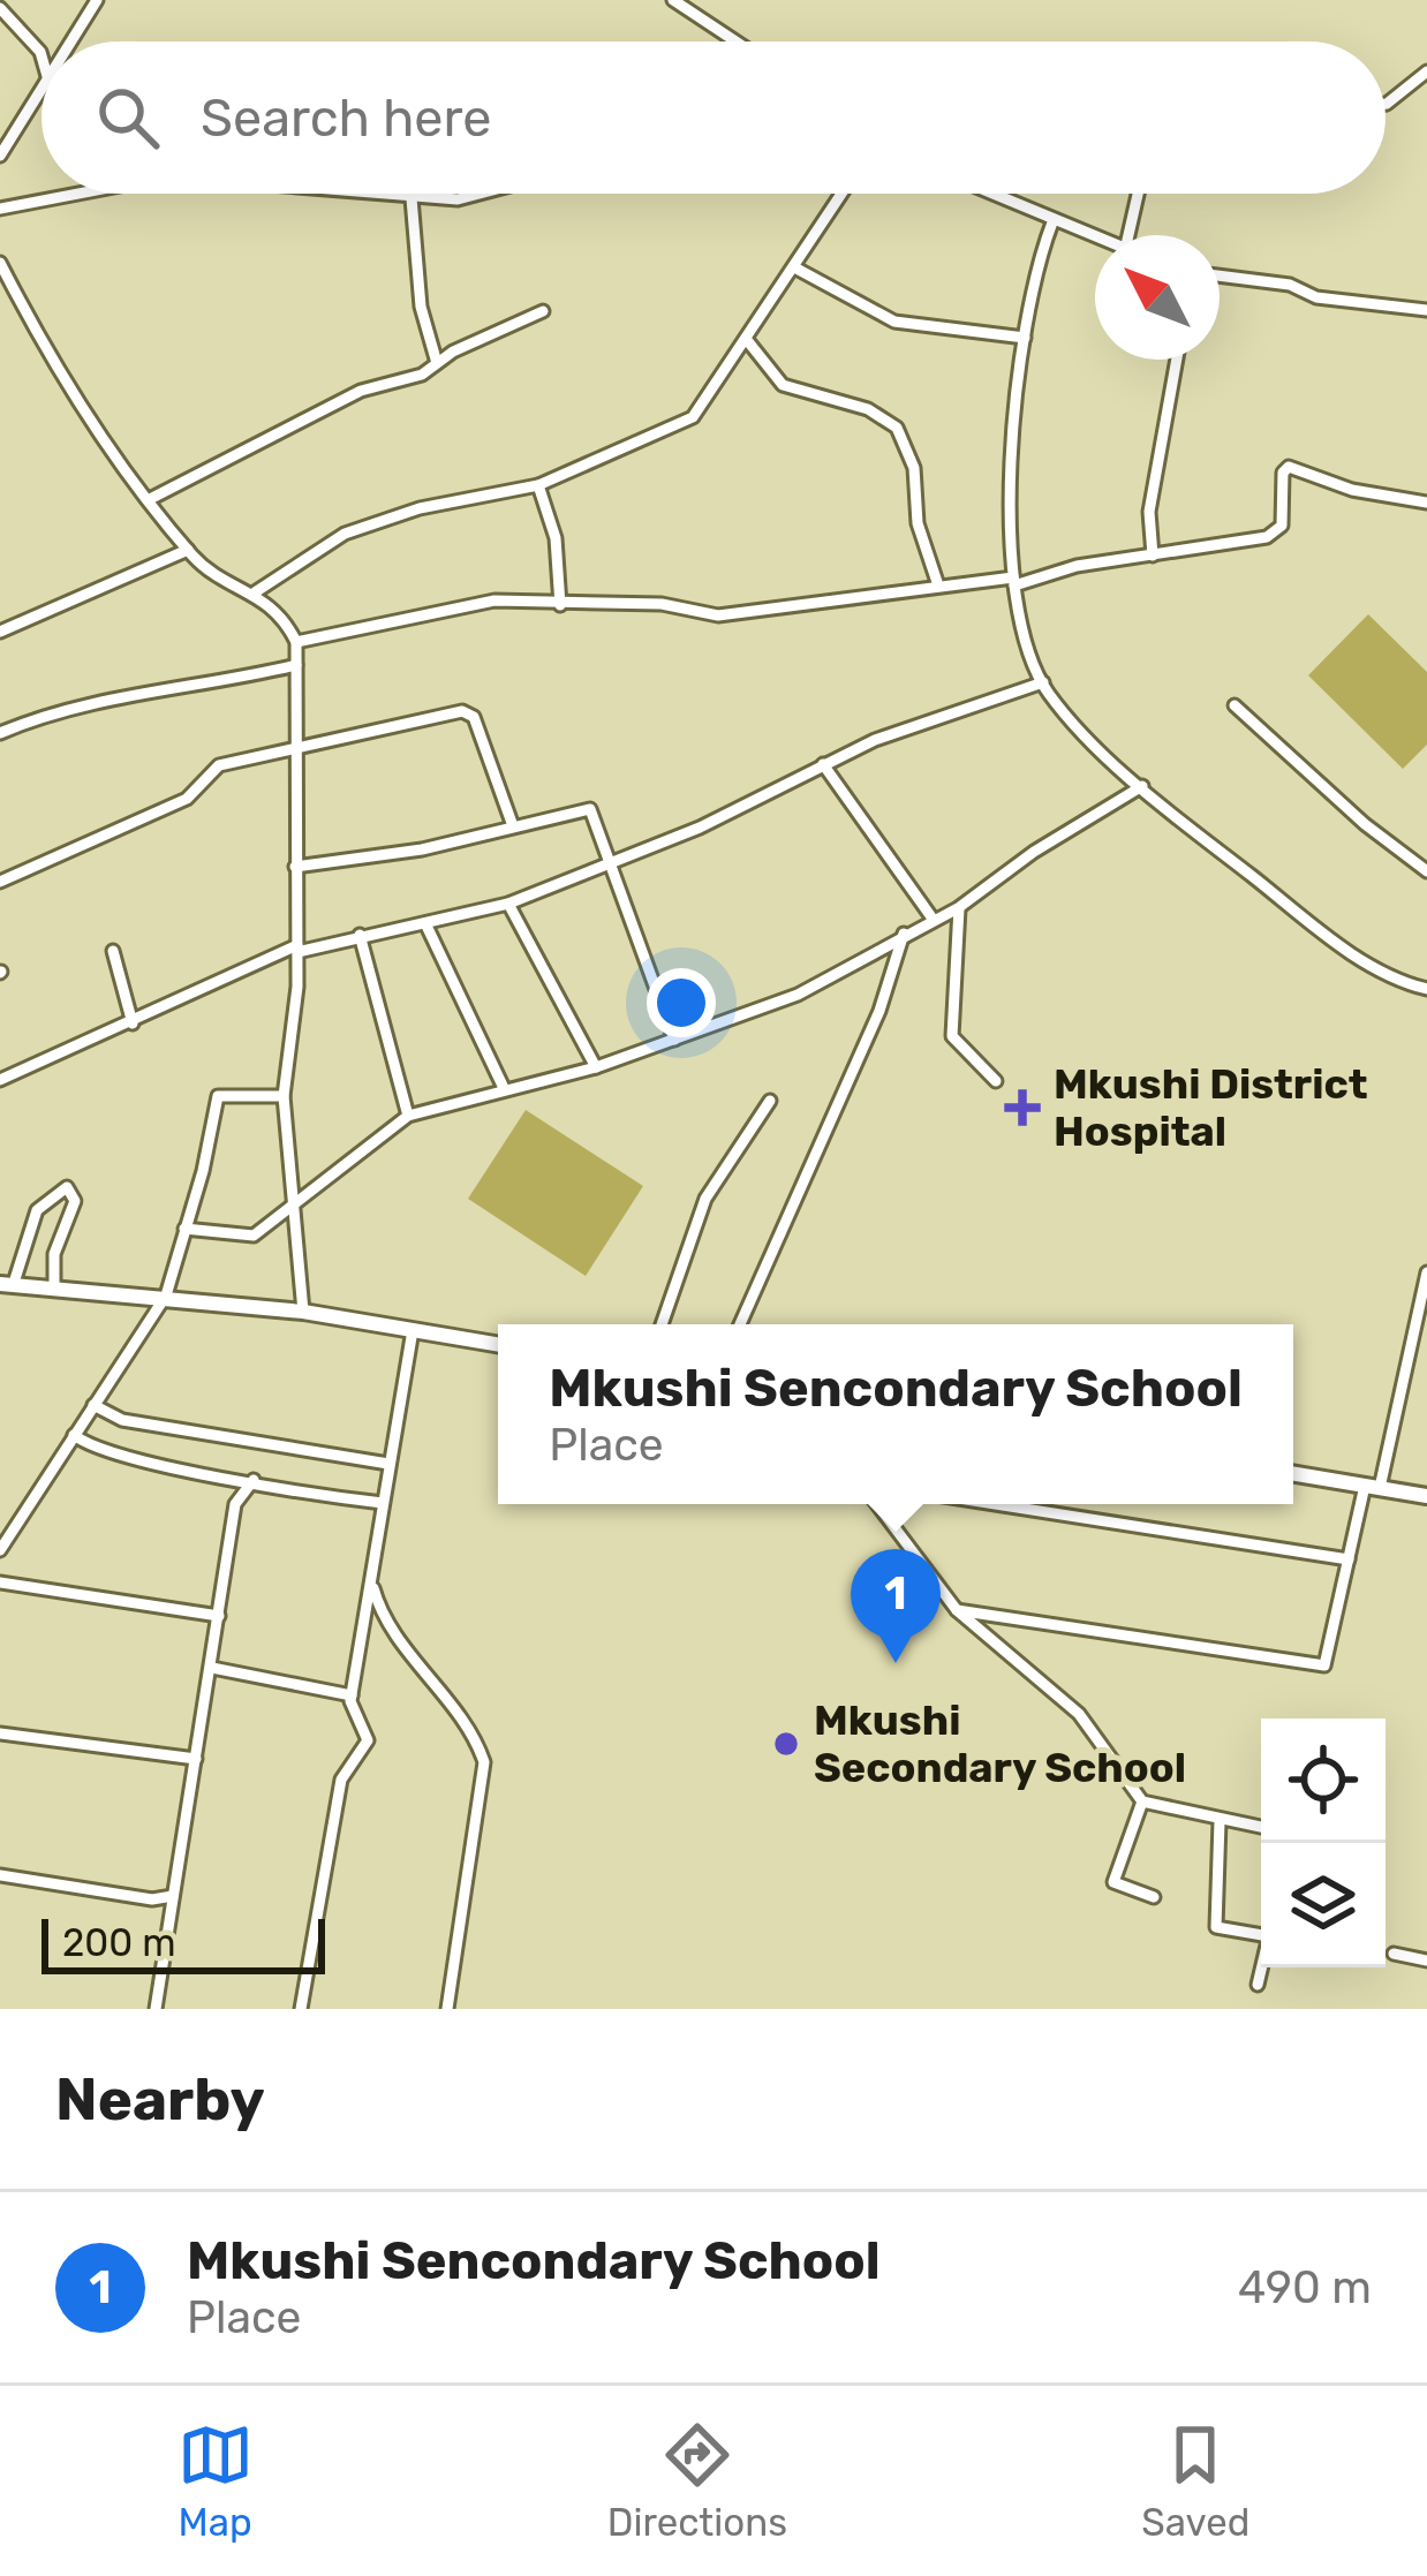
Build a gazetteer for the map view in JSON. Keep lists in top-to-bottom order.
{
  "places": {
    "health": ["Mkushi District Hospital"],
    "other": ["Mkushi Secondary School"]
  },
  "scale_bar": "200 m",
  "north": "top left",
  "page": {
    "search": "Search here",
    "popup": ["Mkushi Sencondary School", "Place"],
    "pins": "1",
    "scale": "200 m",
    "heading": "Nearby",
    "list": [
      {
        "mark": "1",
        "name": "Mkushi Sencondary School",
        "note": "Place",
        "value": "490 m"
      }
    ],
    "nav": ["Map", "Directions", "Saved"]
  }
}
